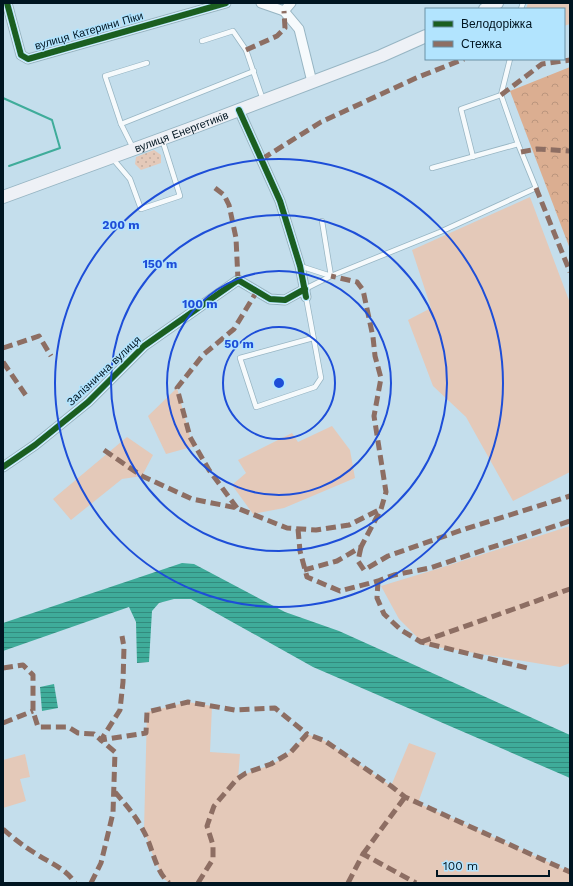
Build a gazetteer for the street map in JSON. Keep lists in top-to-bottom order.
{
  "streets": {
    "main road": ["вулиця Енергетиків"],
    "street": ["вулиця Катерини Піки", "Залізнична вулиця"]
  },
  "legend": ["Велодоріжка", "Стежка"],
  "scale_bar": "100 m",
  "rings": [
    "200 m",
    "150 m",
    "100 m",
    "50 m"
  ]
}
